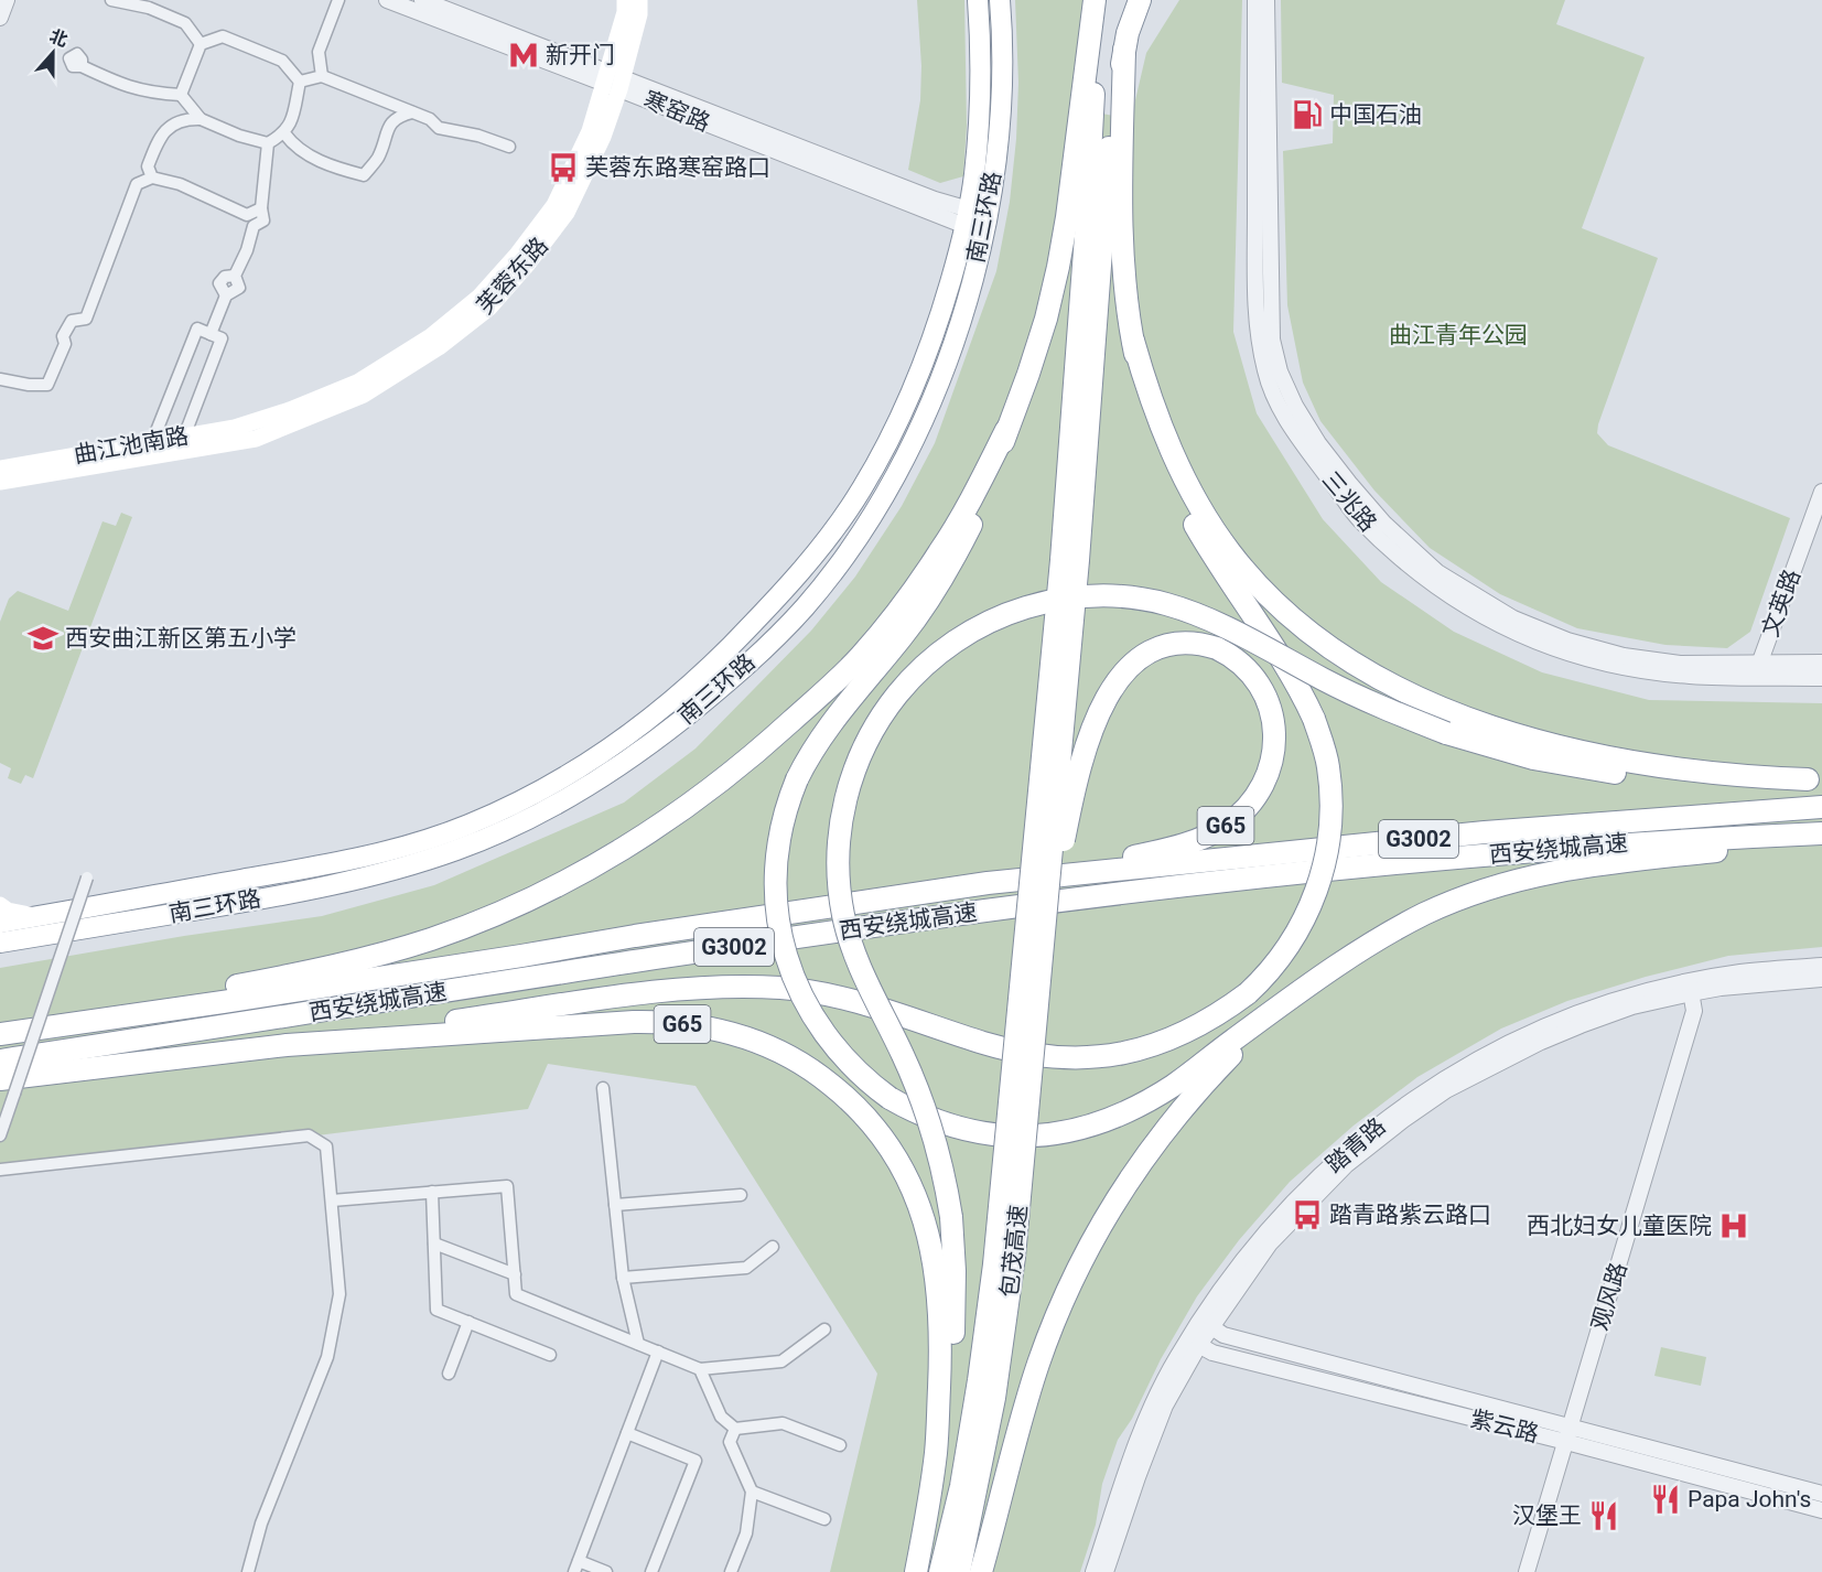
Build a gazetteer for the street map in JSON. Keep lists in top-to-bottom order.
{
  "streets": {
    "highway": [
      "南三环路",
      "G65",
      "G3002",
      "西安绕城高速",
      "包茂高速"
    ],
    "main road": ["芙蓉东路", "曲江池南路"],
    "street": [
      "寒窑路",
      "三兆路",
      "文英路",
      "踏青路",
      "观风路",
      "紫云路"
    ]
  },
  "crossings": [
    ["寒窑路", "南三环路"],
    ["寒窑路", "芙蓉东路"],
    ["芙蓉东路", "曲江池南路"],
    ["三兆路", "文英路"],
    ["G65", "西安绕城高速"],
    ["G65", "包茂高速"],
    ["踏青路", "观风路"],
    ["踏青路", "紫云路"],
    ["观风路", "紫云路"]
  ],
  "parks": ["曲江青年公园"],
  "places": {
    "metro station": ["新开门"],
    "fuel station": ["中国石油"],
    "bus stop": ["芙蓉东路寒窑路口", "踏青路紫云路口"],
    "school or university": ["西安曲江新区第五小学"],
    "hospital": ["西北妇女儿童医院"],
    "restaurant": ["Papa John's", "汉堡王"]
  },
  "north": "top"
}
